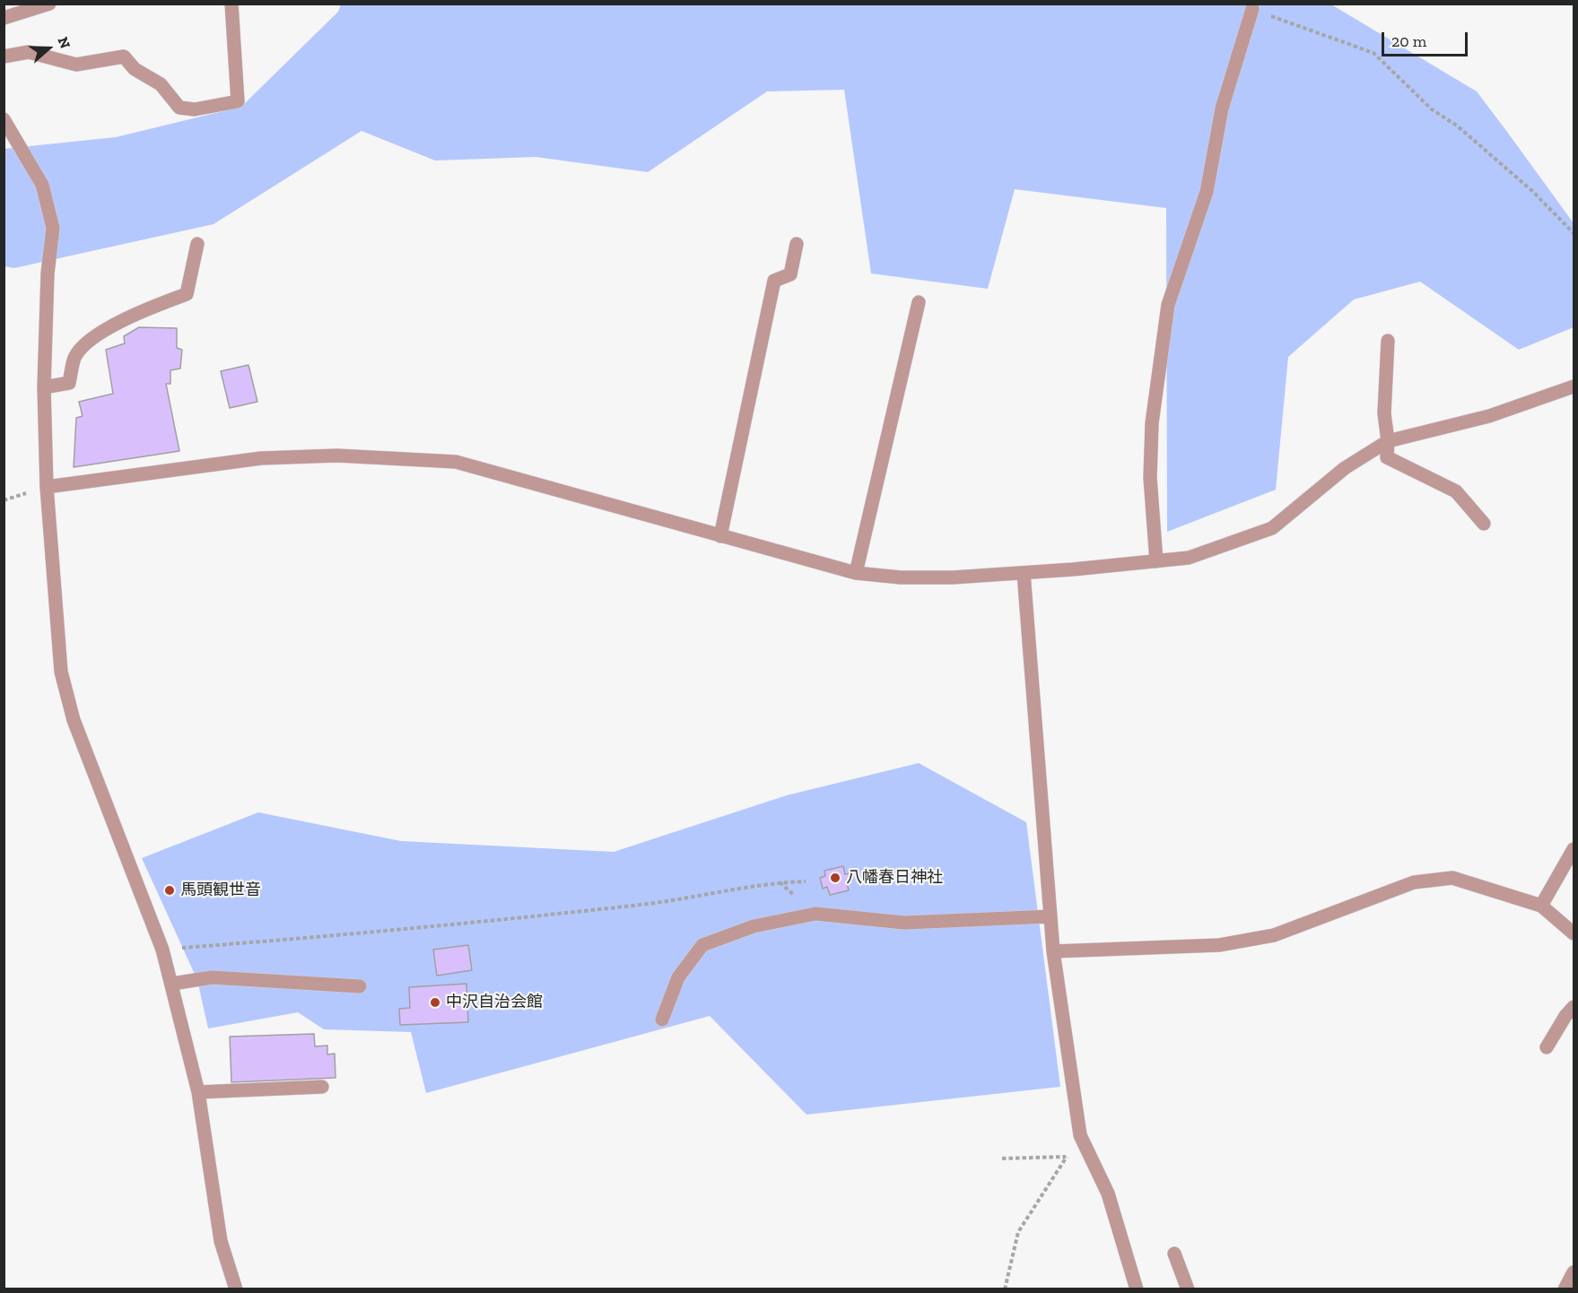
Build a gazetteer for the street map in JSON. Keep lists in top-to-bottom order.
{
  "places": ["八幡春日神社", "馬頭観世音", "中沢自治会館"],
  "scale_bar": "20 m",
  "north": "right"
}
